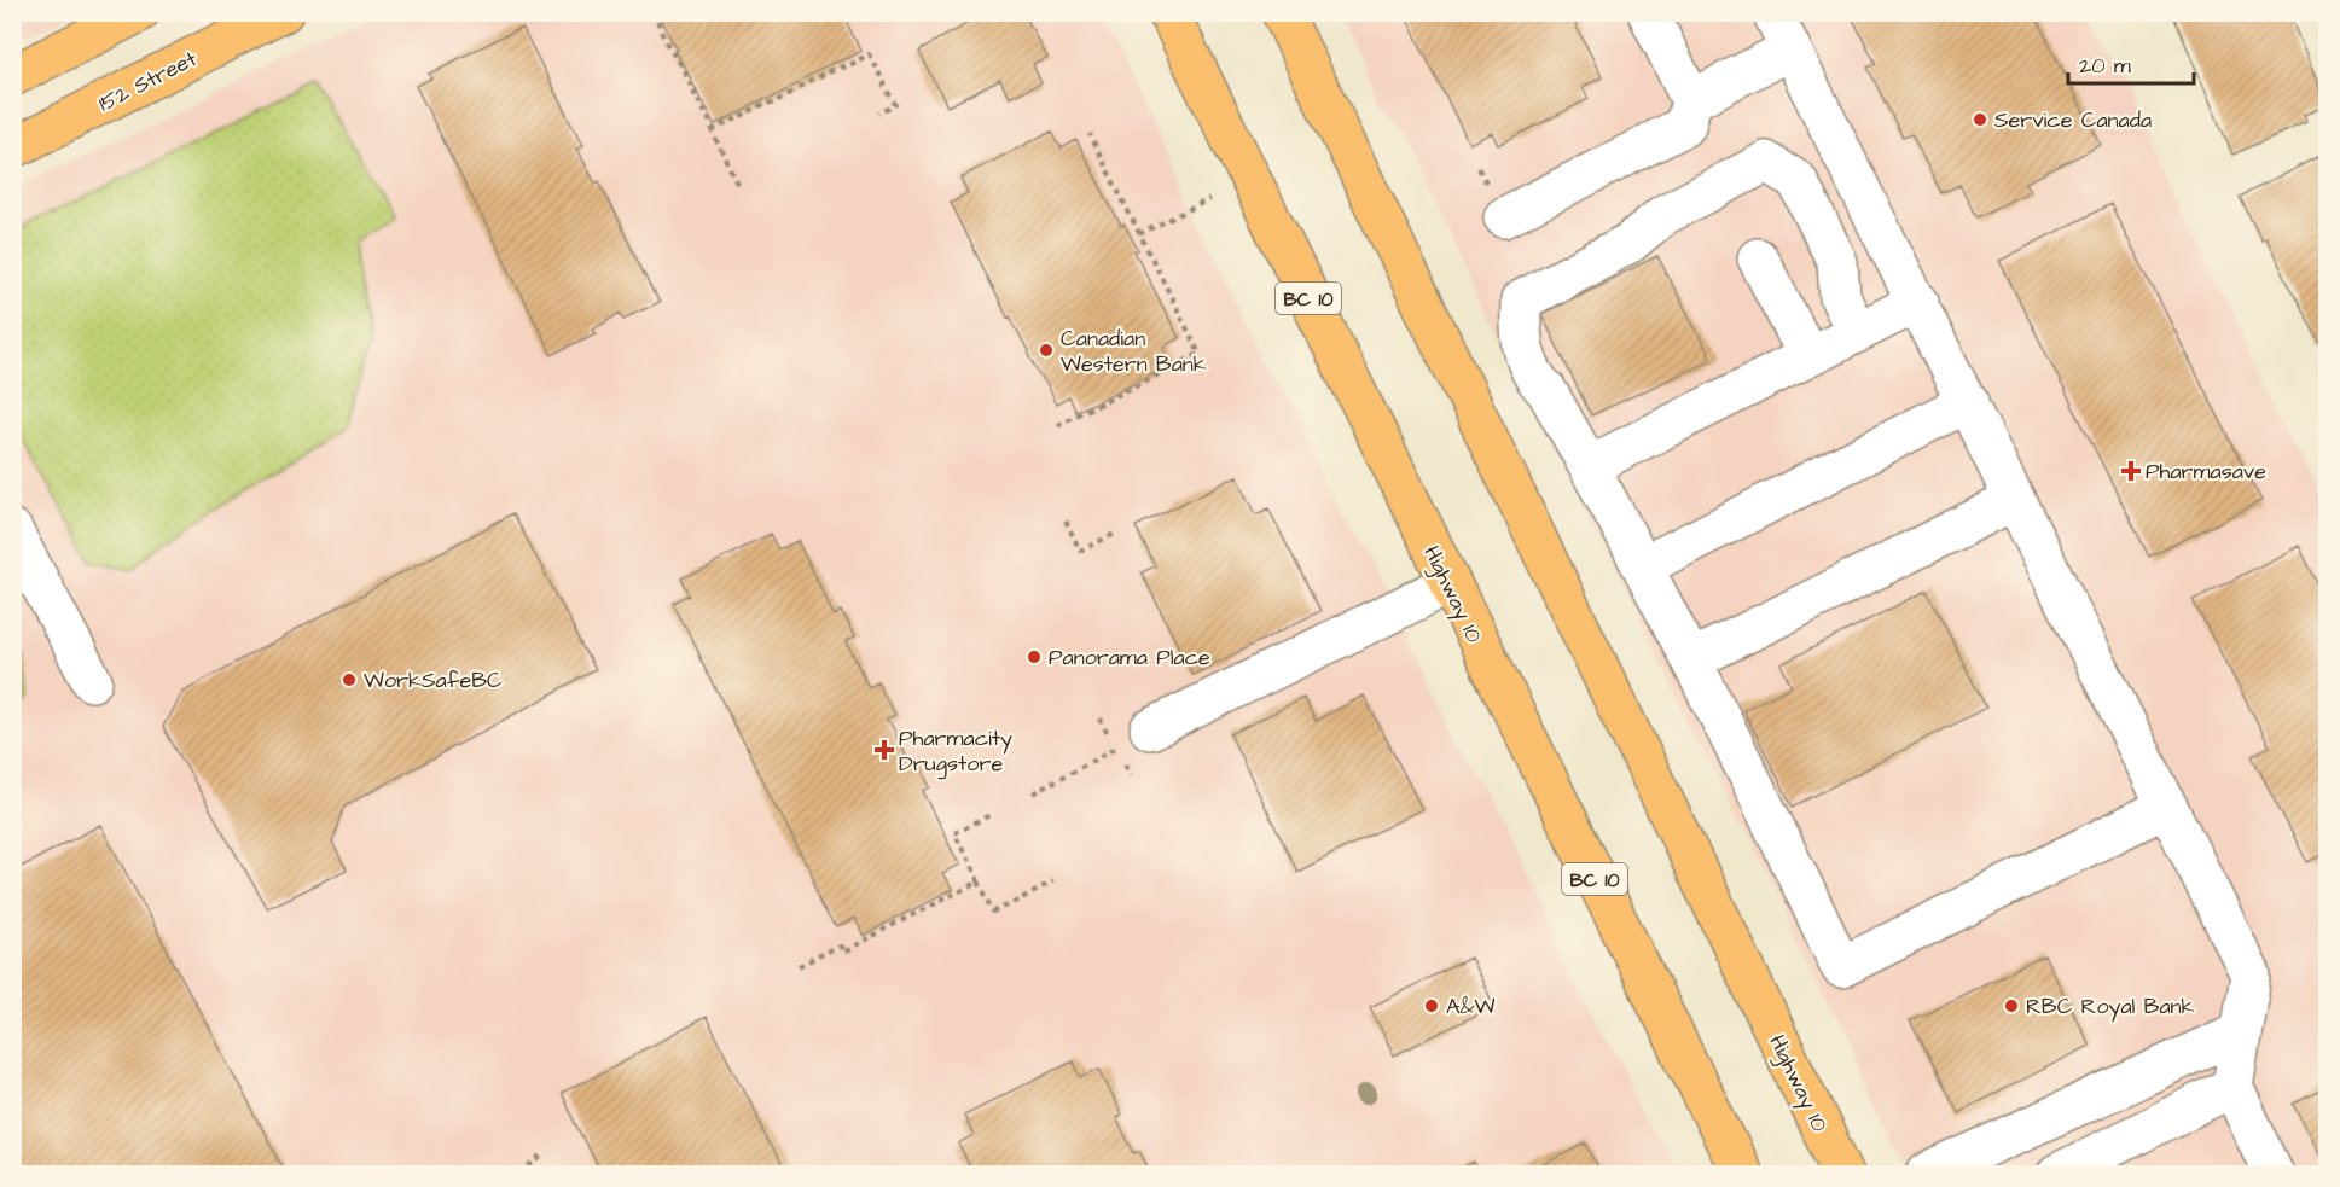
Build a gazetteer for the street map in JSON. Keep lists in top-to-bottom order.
{
  "streets": {
    "main road": ["152 Street", "BC 10", "Highway 10"]
  },
  "places": {
    "other": [
      "Service Canada",
      "Canadian Western Bank",
      "Panorama Place",
      "WorkSafeBC",
      "A&W",
      "RBC Royal Bank"
    ],
    "health": ["Pharmasave", "Pharmacity Drugstore"]
  },
  "scale_bar": "20 m"
}
